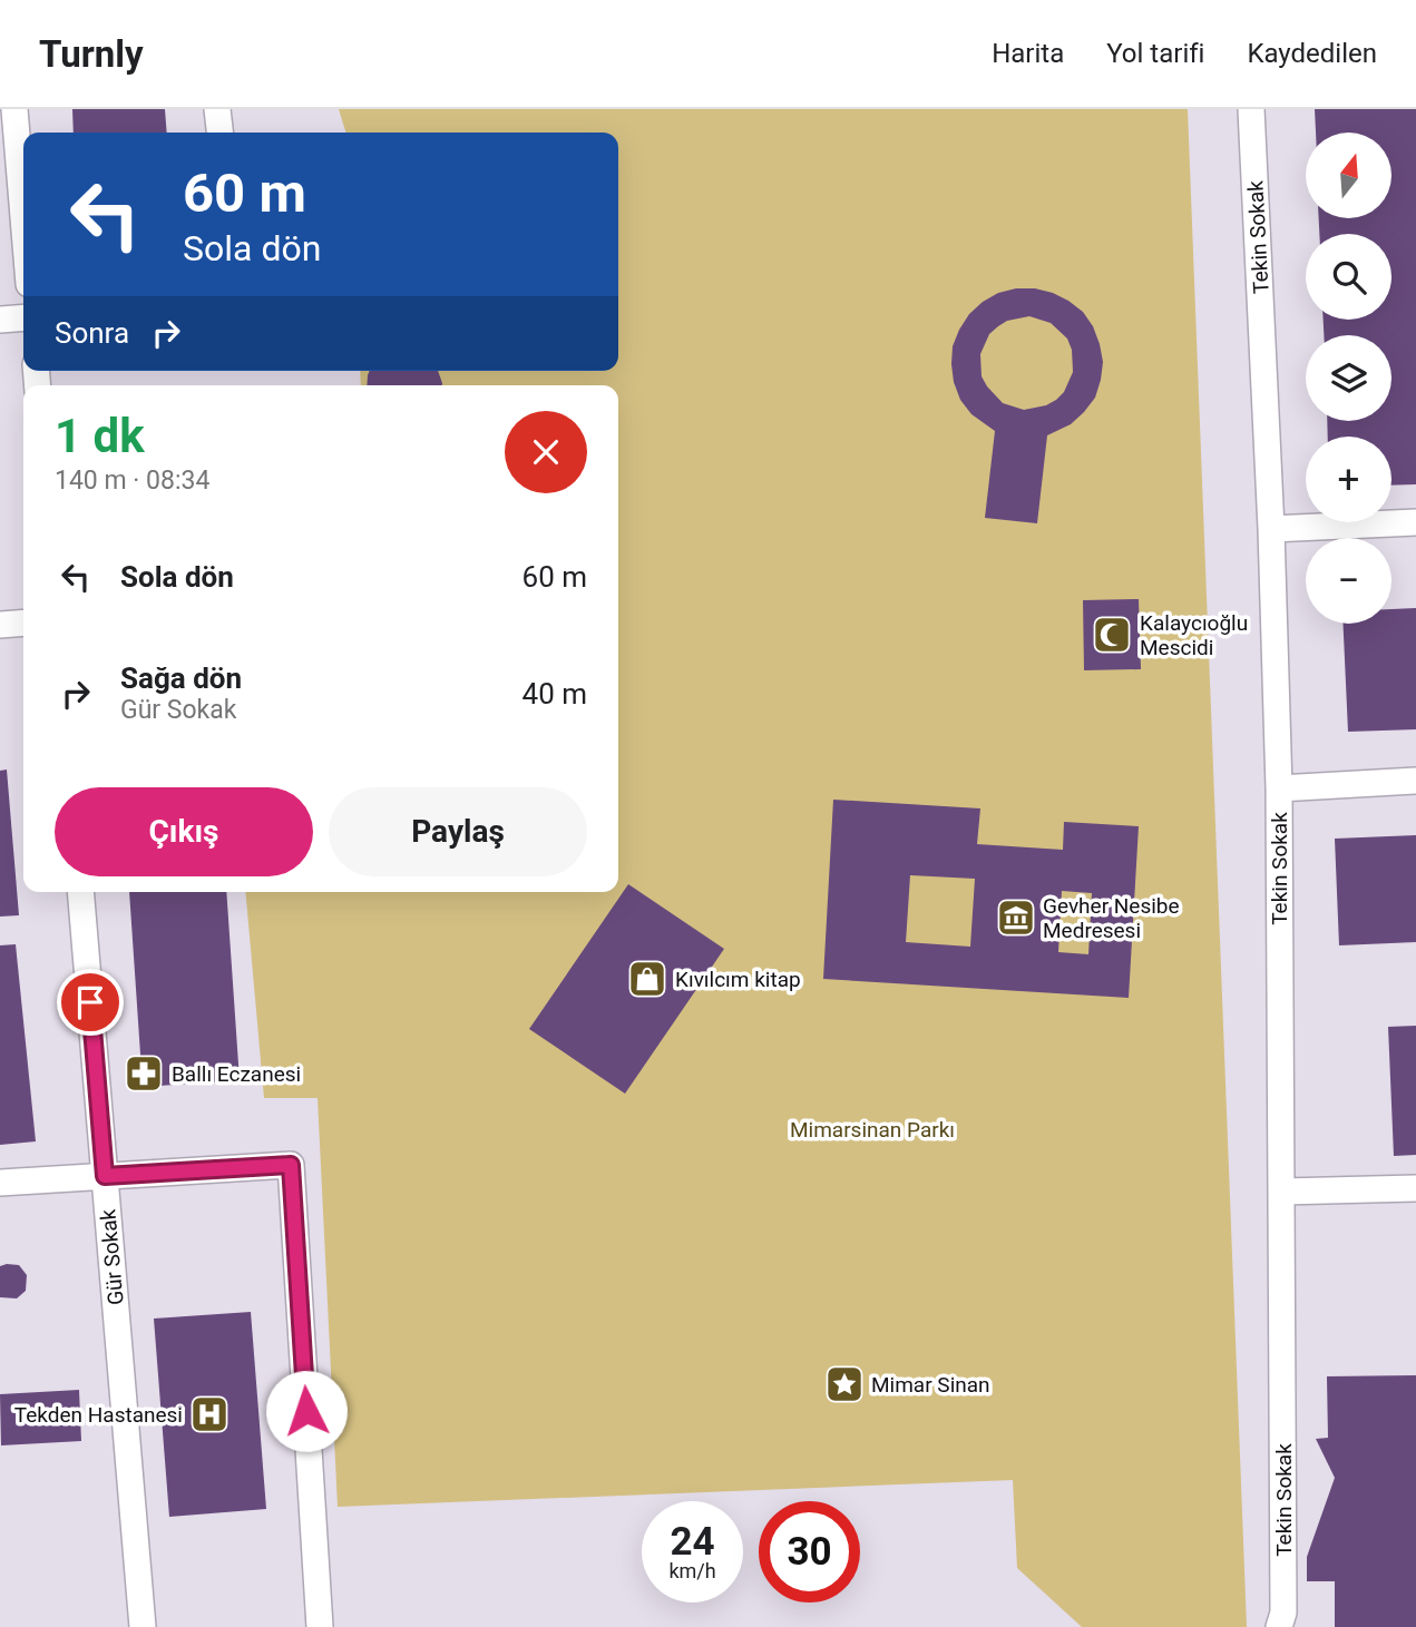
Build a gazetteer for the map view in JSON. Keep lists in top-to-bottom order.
{
  "streets": {
    "street": ["Tekin Sokak", "Gür Sokak"]
  },
  "parks": ["Mimarsinan Parkı"],
  "places": {
    "mosque": ["Kalaycıoğlu Mescidi"],
    "museum": ["Gevher Nesibe Medresesi"],
    "shop": ["Kıvılcım kitap"],
    "pharmacy": ["Ballı Eczanesi"],
    "place": ["Mimar Sinan"],
    "hospital": ["Tekden Hastanesi"]
  },
  "north": "top",
  "page": {
    "header": "Turnly",
    "nav": ["Harita", "Yol tarifi", "Kaydedilen"],
    "map_buttons": ["+", "−"],
    "turn": ["60 m", "Sola dön"],
    "then": "Sonra",
    "heading": ["1 dk", "140 m · 08:34"],
    "list": [
      {
        "name": "Sola dön",
        "value": "60 m"
      },
      {
        "name": "Sağa dön",
        "note": "Gür Sokak",
        "value": "40 m"
      }
    ],
    "buttons": ["Çıkış", "Paylaş"],
    "speed": "24 km/h",
    "limit": "30"
  }
}
